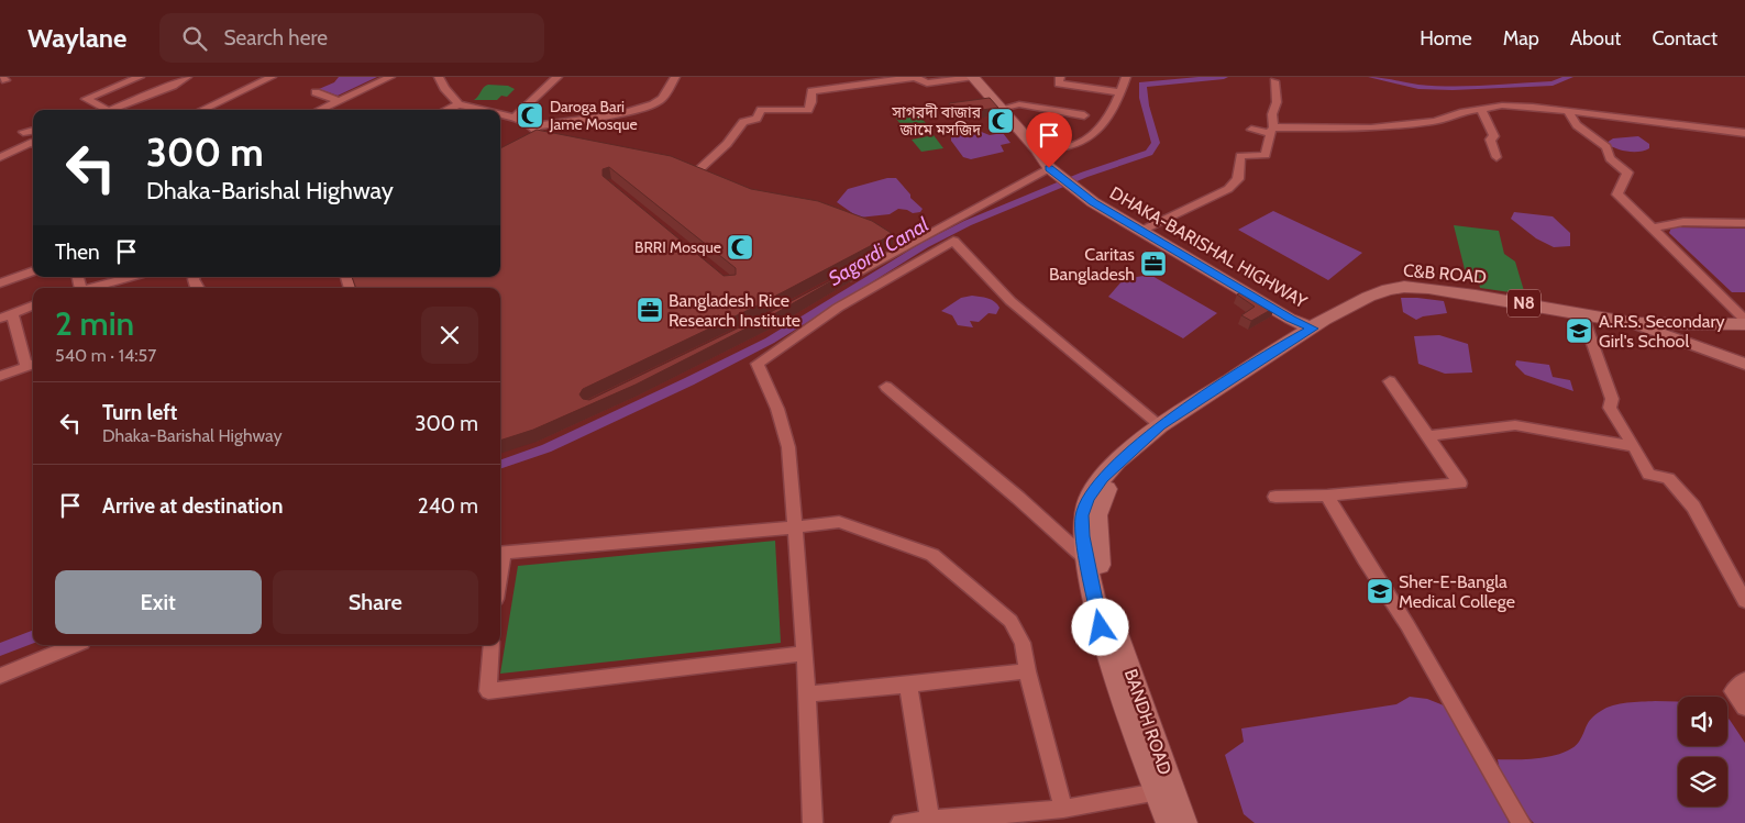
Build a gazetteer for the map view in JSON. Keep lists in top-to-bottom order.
{
  "streets": {
    "highway": [
      "DHAKA-BARISHAL HIGHWAY",
      "C&B ROAD",
      "N8",
      "BANDH ROAD"
    ]
  },
  "crossings": [
    ["DHAKA-BARISHAL HIGHWAY", "C&B ROAD"],
    ["DHAKA-BARISHAL HIGHWAY", "BANDH ROAD"],
    ["C&B ROAD", "BANDH ROAD"]
  ],
  "water": ["Sagordi Canal"],
  "places": {
    "mosque": ["Daroga Bari Jame Mosque", "সাগরদী বাজার জামে মসজিদ", "BRRI Mosque"],
    "office": ["Caritas Bangladesh", "Bangladesh Rice Research Institute"],
    "school or university": ["A.R.S. Secondary Girl's School", "Sher-E-Bangla Medical College"]
  },
  "page": {
    "header": "Waylane",
    "search": "Search here",
    "nav": [
      "Home",
      "Map",
      "About",
      "Contact"
    ],
    "turn": ["300 m", "Dhaka-Barishal Highway"],
    "then": "Then",
    "heading": ["2 min", "540 m · 14:57"],
    "list": [
      {
        "name": "Turn left",
        "note": "Dhaka-Barishal Highway",
        "value": "300 m"
      },
      {
        "name": "Arrive at destination",
        "value": "240 m"
      }
    ],
    "buttons": ["Exit", "Share"]
  }
}
